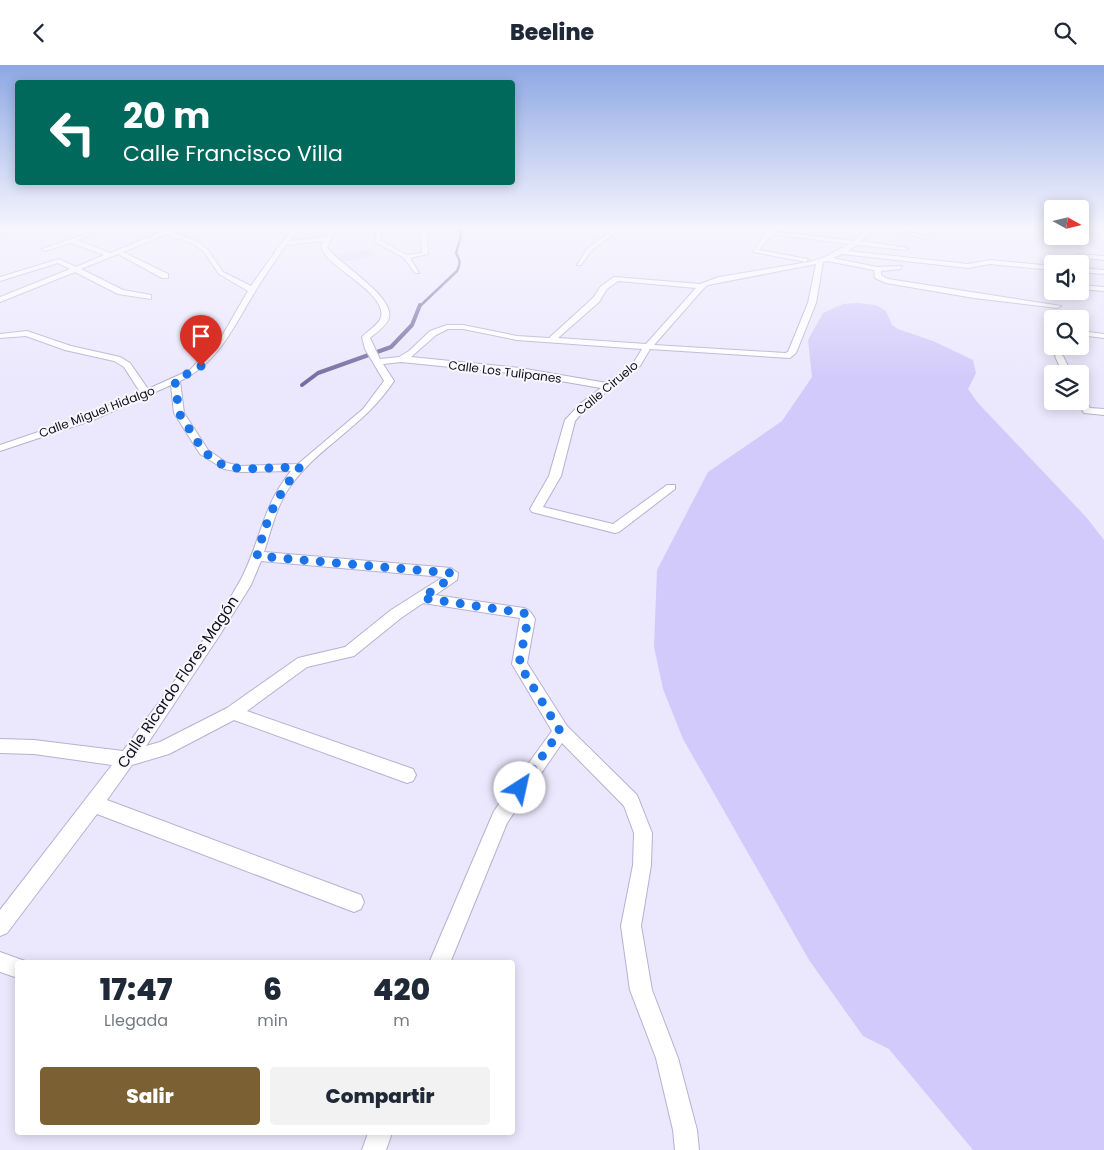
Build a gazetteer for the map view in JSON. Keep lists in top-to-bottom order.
{
  "streets": {
    "street": [
      "Calle Los Tulipanes",
      "Calle Ciruelo",
      "Calle Miguel Hidalgo",
      "Calle Ricardo Flores Magón"
    ]
  },
  "crossings": [
    ["Calle Los Tulipanes", "Calle Ciruelo"]
  ],
  "north": "right",
  "page": {
    "header": "Beeline",
    "turn": ["20 m", "Calle Francisco Villa"],
    "eta": [
      "17:47",
      "Llegada",
      "6",
      "min",
      "420",
      "m"
    ],
    "buttons": ["Salir", "Compartir"]
  }
}
